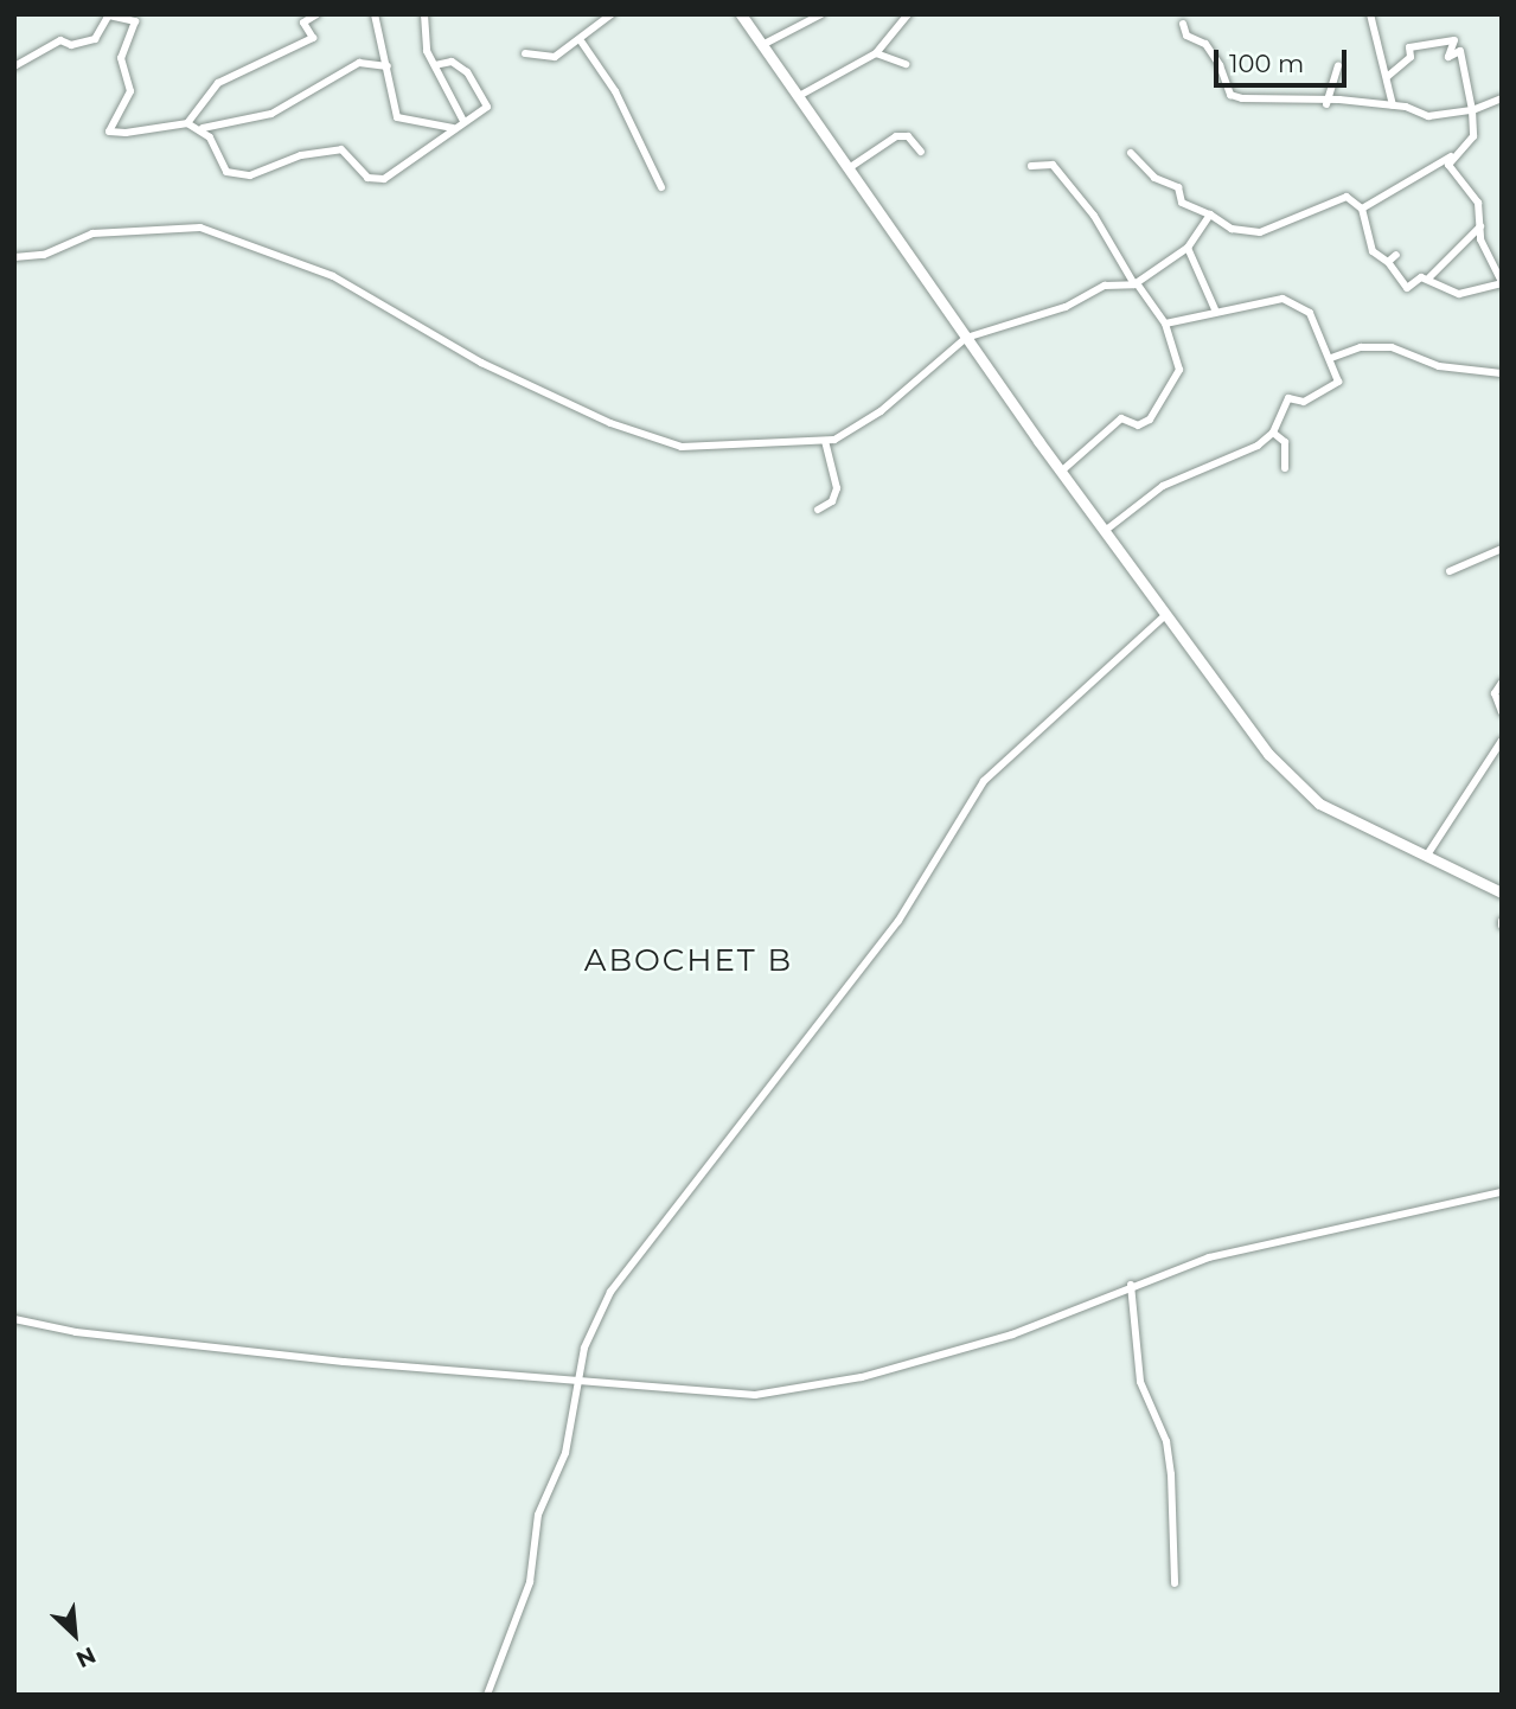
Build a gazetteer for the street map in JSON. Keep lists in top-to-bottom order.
{
  "districts": ["ABOCHET B"],
  "scale_bar": "100 m",
  "north": "bottom right"
}
